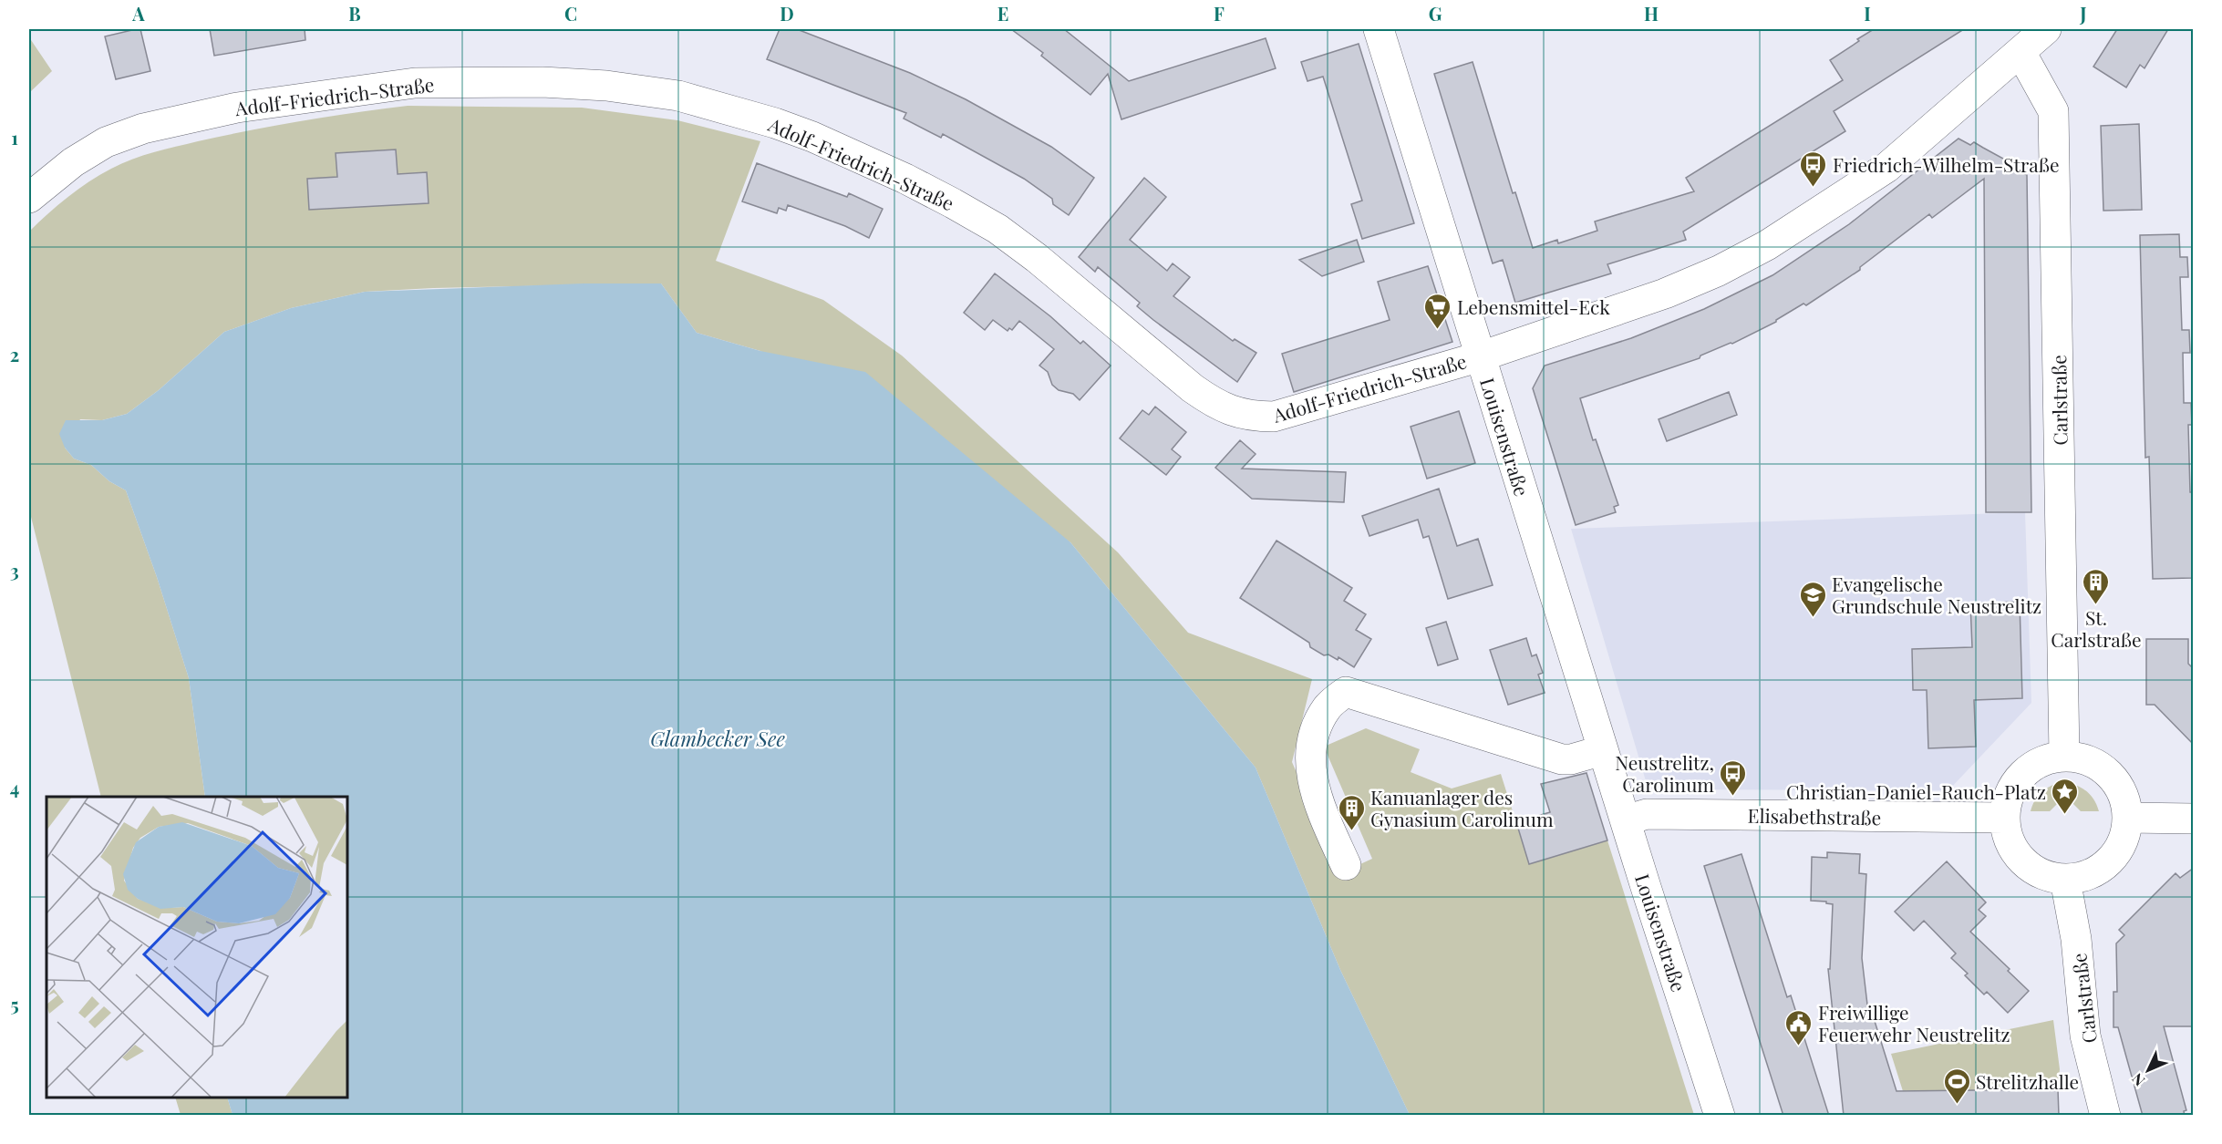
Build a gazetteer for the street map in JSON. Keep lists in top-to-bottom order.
{
  "streets": {
    "street": [
      "Adolf-Friedrich-Straße",
      "Carlstraße",
      "Louisenstraße",
      "Elisabethstraße"
    ]
  },
  "crossings": [
    ["Adolf-Friedrich-Straße", "Louisenstraße"],
    ["Carlstraße", "Elisabethstraße"],
    ["Louisenstraße", "Elisabethstraße"]
  ],
  "water": ["Glambecker See"],
  "places": {
    "bus stop": ["Friedrich-Wilhelm-Straße", "Neustrelitz, Carolinum"],
    "supermarket": ["Lebensmittel-Eck"],
    "building": ["St. Carlstraße", "Kanuanlager des Gynasium Carolinum"],
    "school or university": ["Evangelische Grundschule Neustrelitz"],
    "place": ["Christian-Daniel-Rauch-Platz"],
    "public building": ["Freiwillige Feuerwehr Neustrelitz"],
    "sports": ["Strelitzhalle"]
  },
  "north": "bottom left",
  "grid": {
    "columns": [
      "A",
      "B",
      "C",
      "D",
      "E",
      "F",
      "G",
      "H",
      "I",
      "J"
    ],
    "rows": [
      "1",
      "2",
      "3",
      "4",
      "5"
    ]
  }
}
